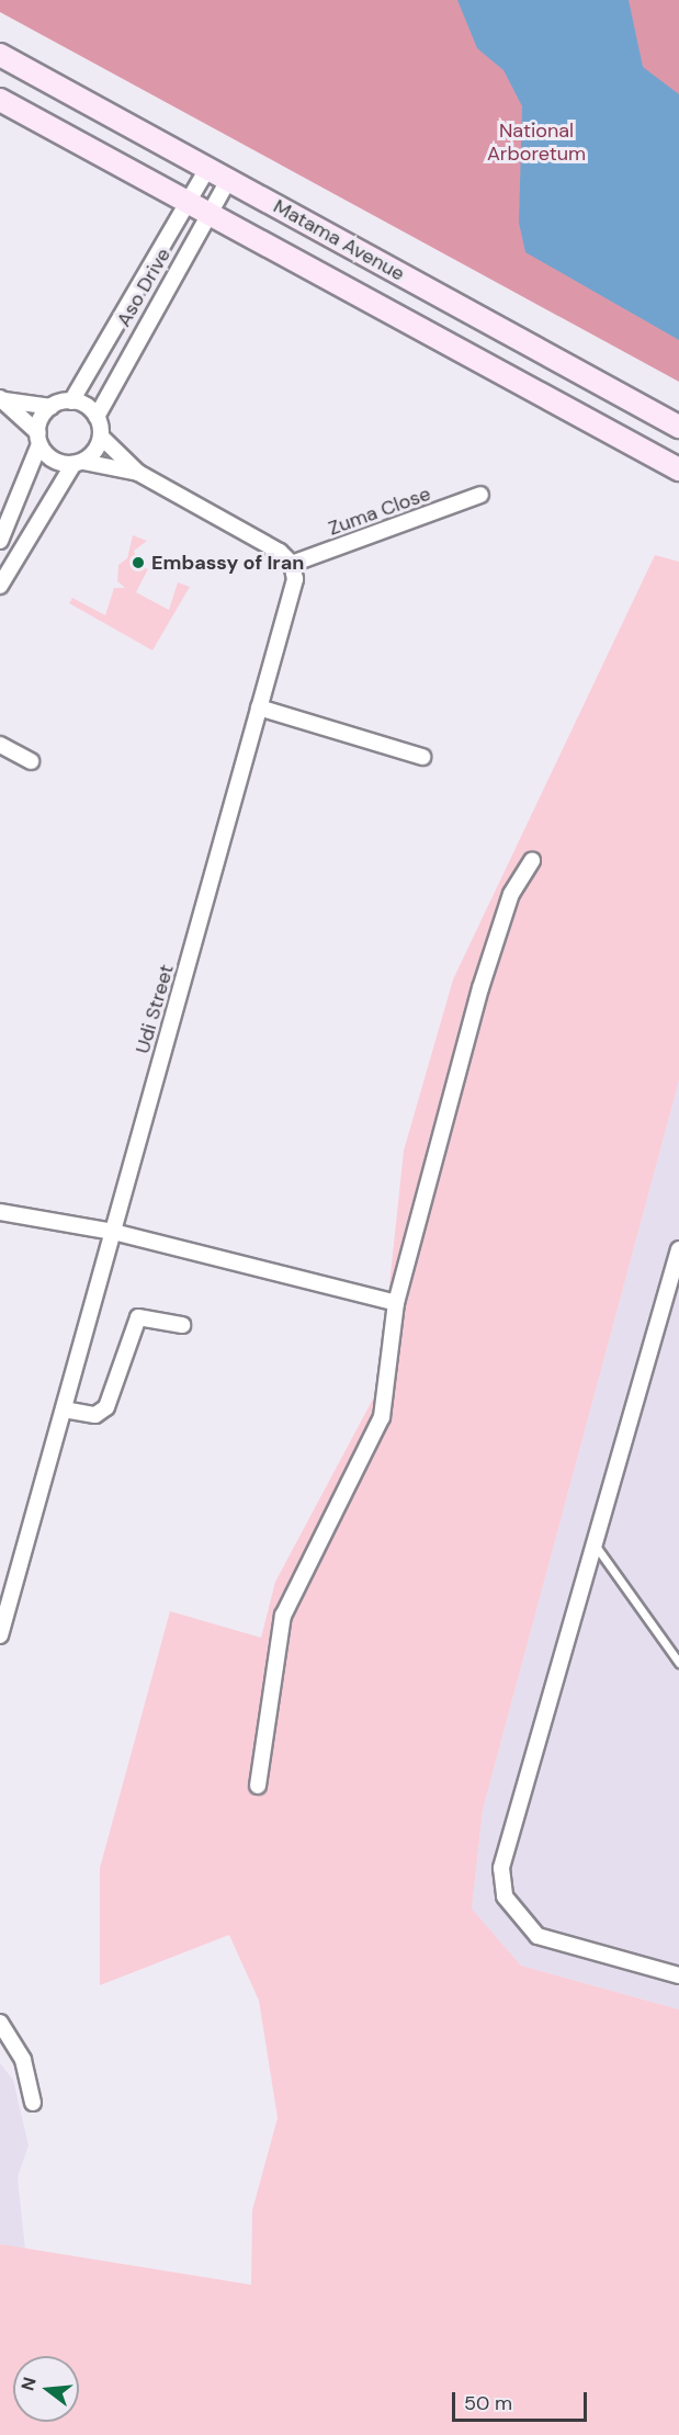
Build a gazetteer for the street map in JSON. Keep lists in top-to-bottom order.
{
  "streets": {
    "main road": ["Matama Avenue"],
    "street": ["Aso Drive", "Zuma Close", "Udi Street"]
  },
  "crossings": [
    ["Matama Avenue", "Aso Drive"],
    ["Zuma Close", "Udi Street"]
  ],
  "parks": ["National Arboretum"],
  "places": ["Embassy of Iran"],
  "scale_bar": "50 m",
  "north": "left"
}
